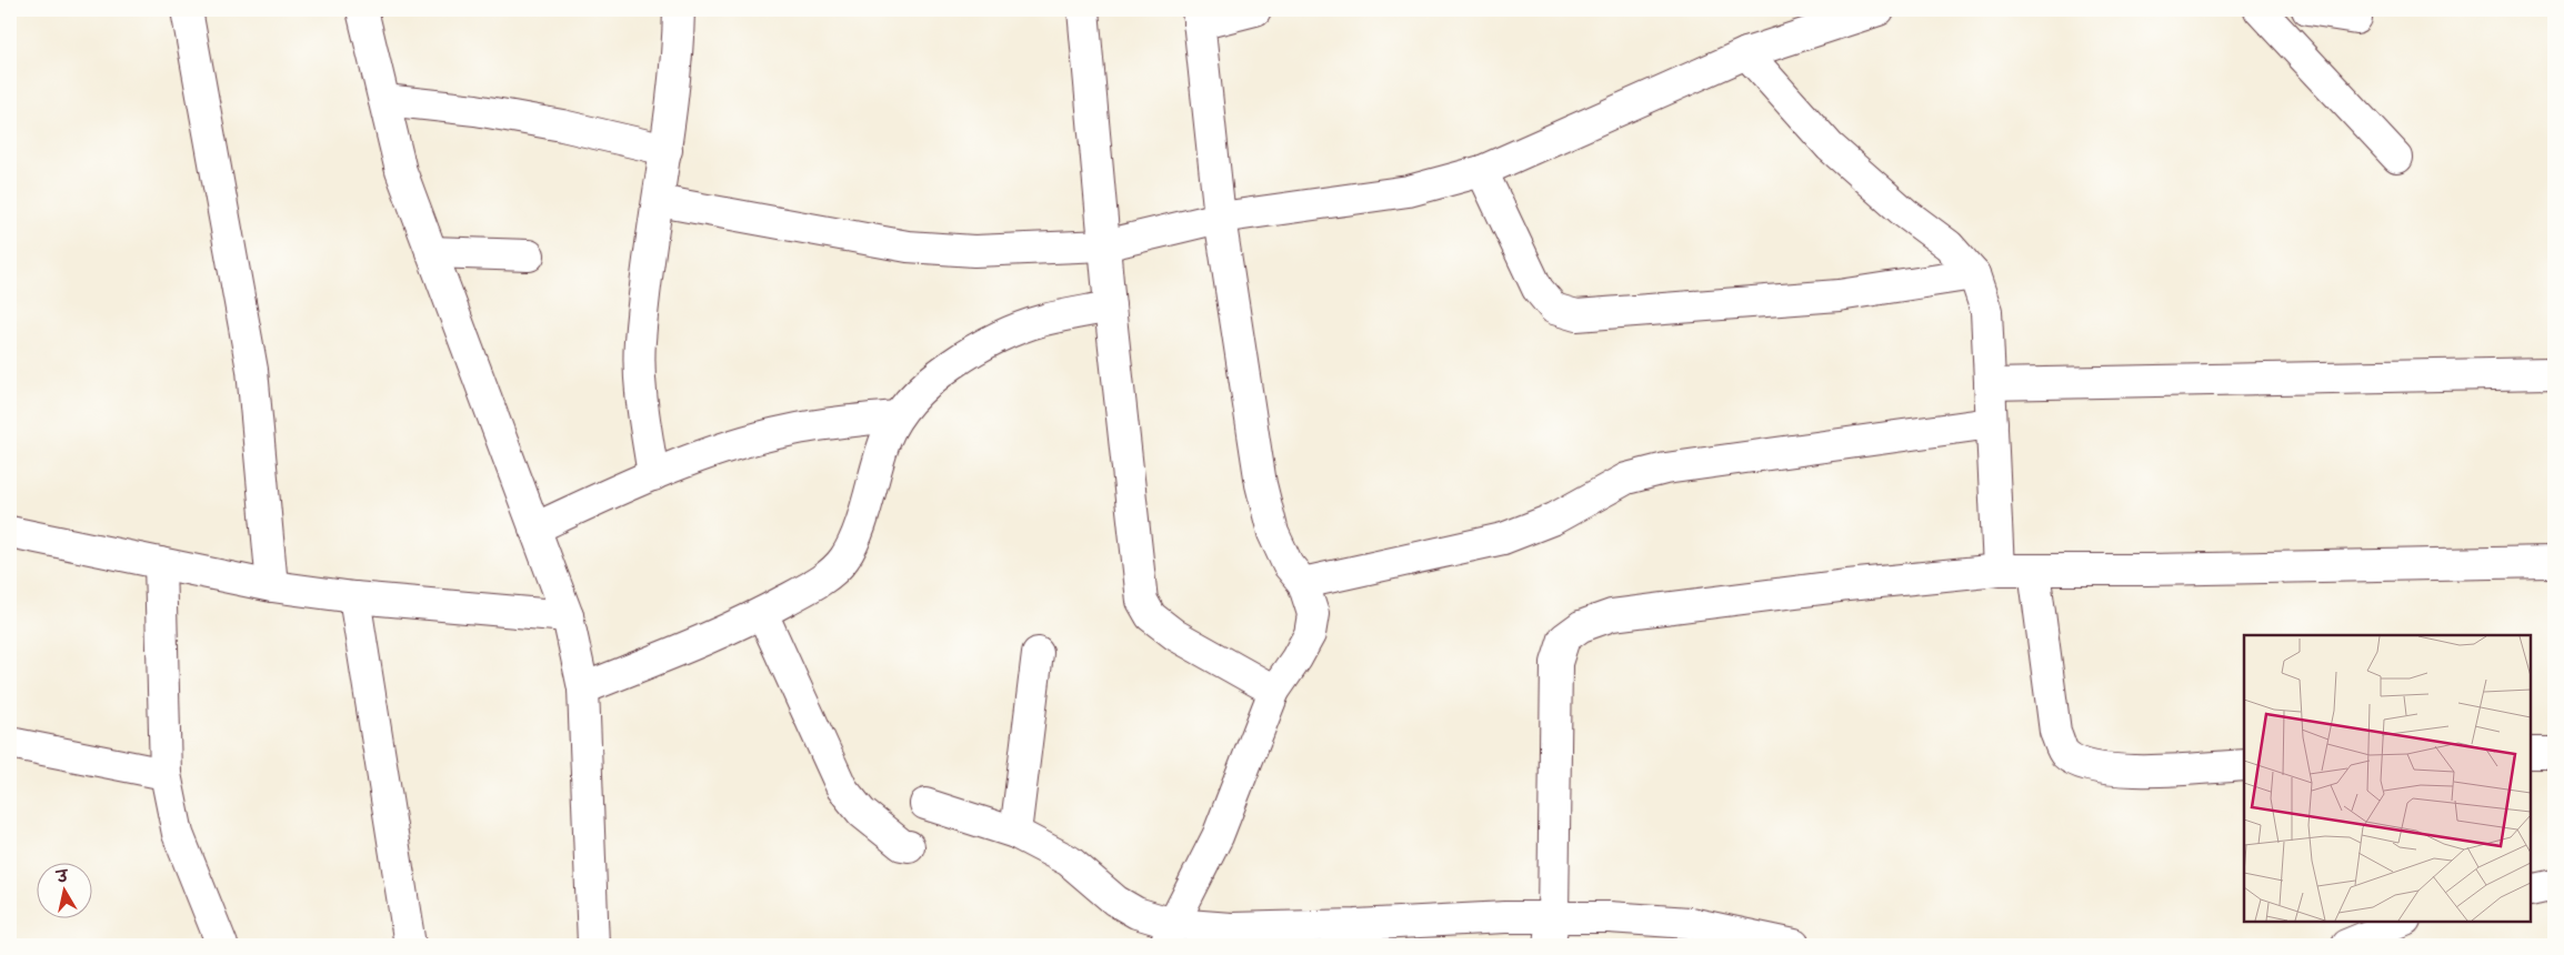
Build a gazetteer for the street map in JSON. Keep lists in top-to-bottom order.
{
  "north": "top"
}
